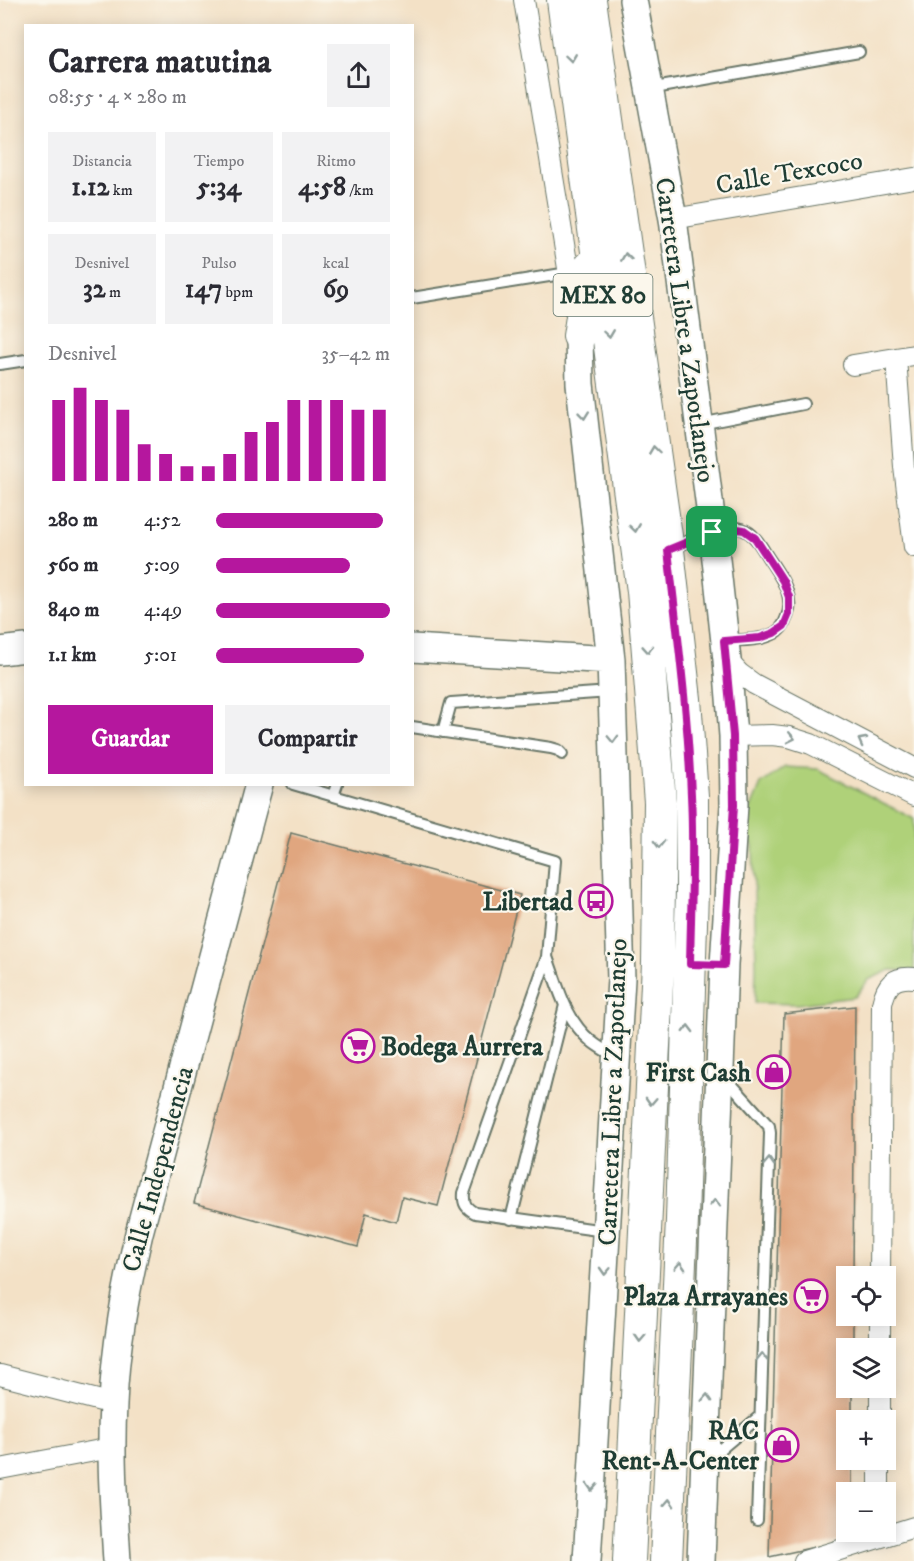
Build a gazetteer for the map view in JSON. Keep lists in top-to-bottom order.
{
  "streets": {
    "main road": ["MEX 80", "Carretera Libre a Zapotlanejo"],
    "street": ["Calle Texcoco", "Calle Independencia"]
  },
  "crossings": [
    ["Calle Texcoco", "Carretera Libre a Zapotlanejo"]
  ],
  "places": {
    "bus stop": ["Libertad"],
    "supermarket": ["Bodega Aurrera", "Plaza Arrayanes"],
    "shop": ["First Cash", "RAC Rent-A-Center"]
  },
  "page": {
    "heading": ["Carrera matutina", "08:55 · 4 × 280 m"],
    "stats": [
      ["Distancia", "1.12 km"],
      ["Tiempo", "5:34"],
      ["Ritmo", "4:58 /km"],
      ["Desnivel", "32 m"],
      ["Pulso", "147 bpm"],
      ["kcal", "69"]
    ],
    "chart": ["Desnivel", "35–42 m"],
    "list": [
      {
        "name": "280 m",
        "note": "4:52"
      },
      {
        "name": "560 m",
        "note": "5:09"
      },
      {
        "name": "840 m",
        "note": "4:49"
      },
      {
        "name": "1.1 km",
        "note": "5:01"
      }
    ],
    "buttons": ["Guardar", "Compartir"],
    "map_buttons": ["+", "−"]
  }
}
